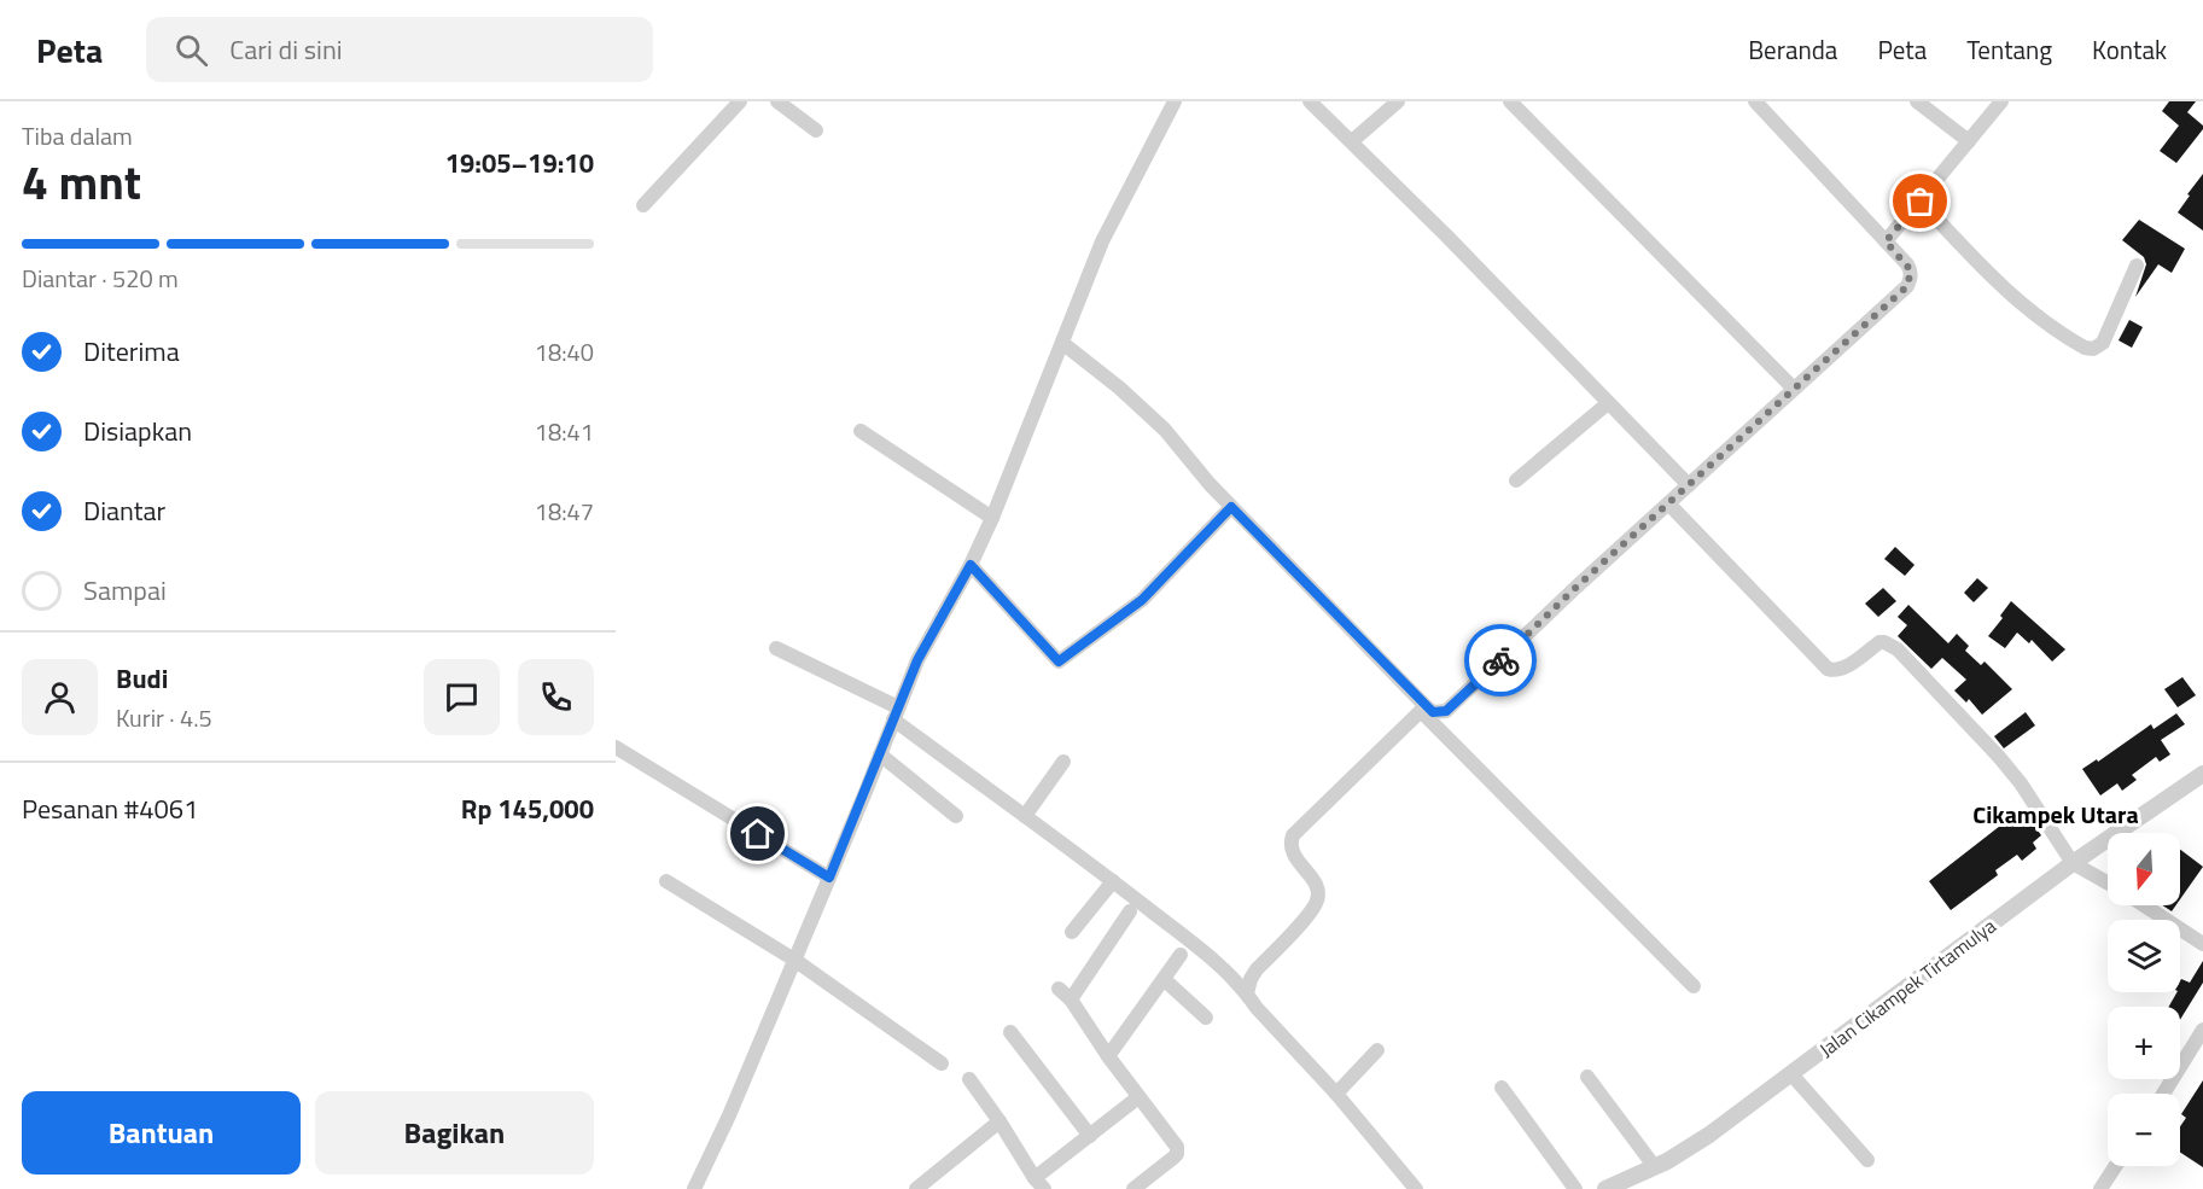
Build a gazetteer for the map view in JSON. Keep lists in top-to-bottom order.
{
  "streets": {
    "street": ["Jalan Cikampek Tirtamulya"]
  },
  "districts": ["Cikampek Utara"],
  "north": "bottom",
  "page": {
    "header": "Peta",
    "search": "Cari di sini",
    "nav": [
      "Beranda",
      "Peta",
      "Tentang",
      "Kontak"
    ],
    "heading": ["4 mnt", "Tiba dalam", "19:05–19:10"],
    "panel": [
      "Budi",
      "Kurir · 4.5",
      "Pesanan #4061",
      "Rp 145,000"
    ],
    "bar": "Diantar · 520 m",
    "list": [
      ["Diterima", "18:40"],
      ["Disiapkan", "18:41"],
      ["Diantar", "18:47"],
      "Sampai"
    ],
    "map_buttons": ["+", "−"],
    "buttons": ["Bantuan", "Bagikan"]
  }
}
